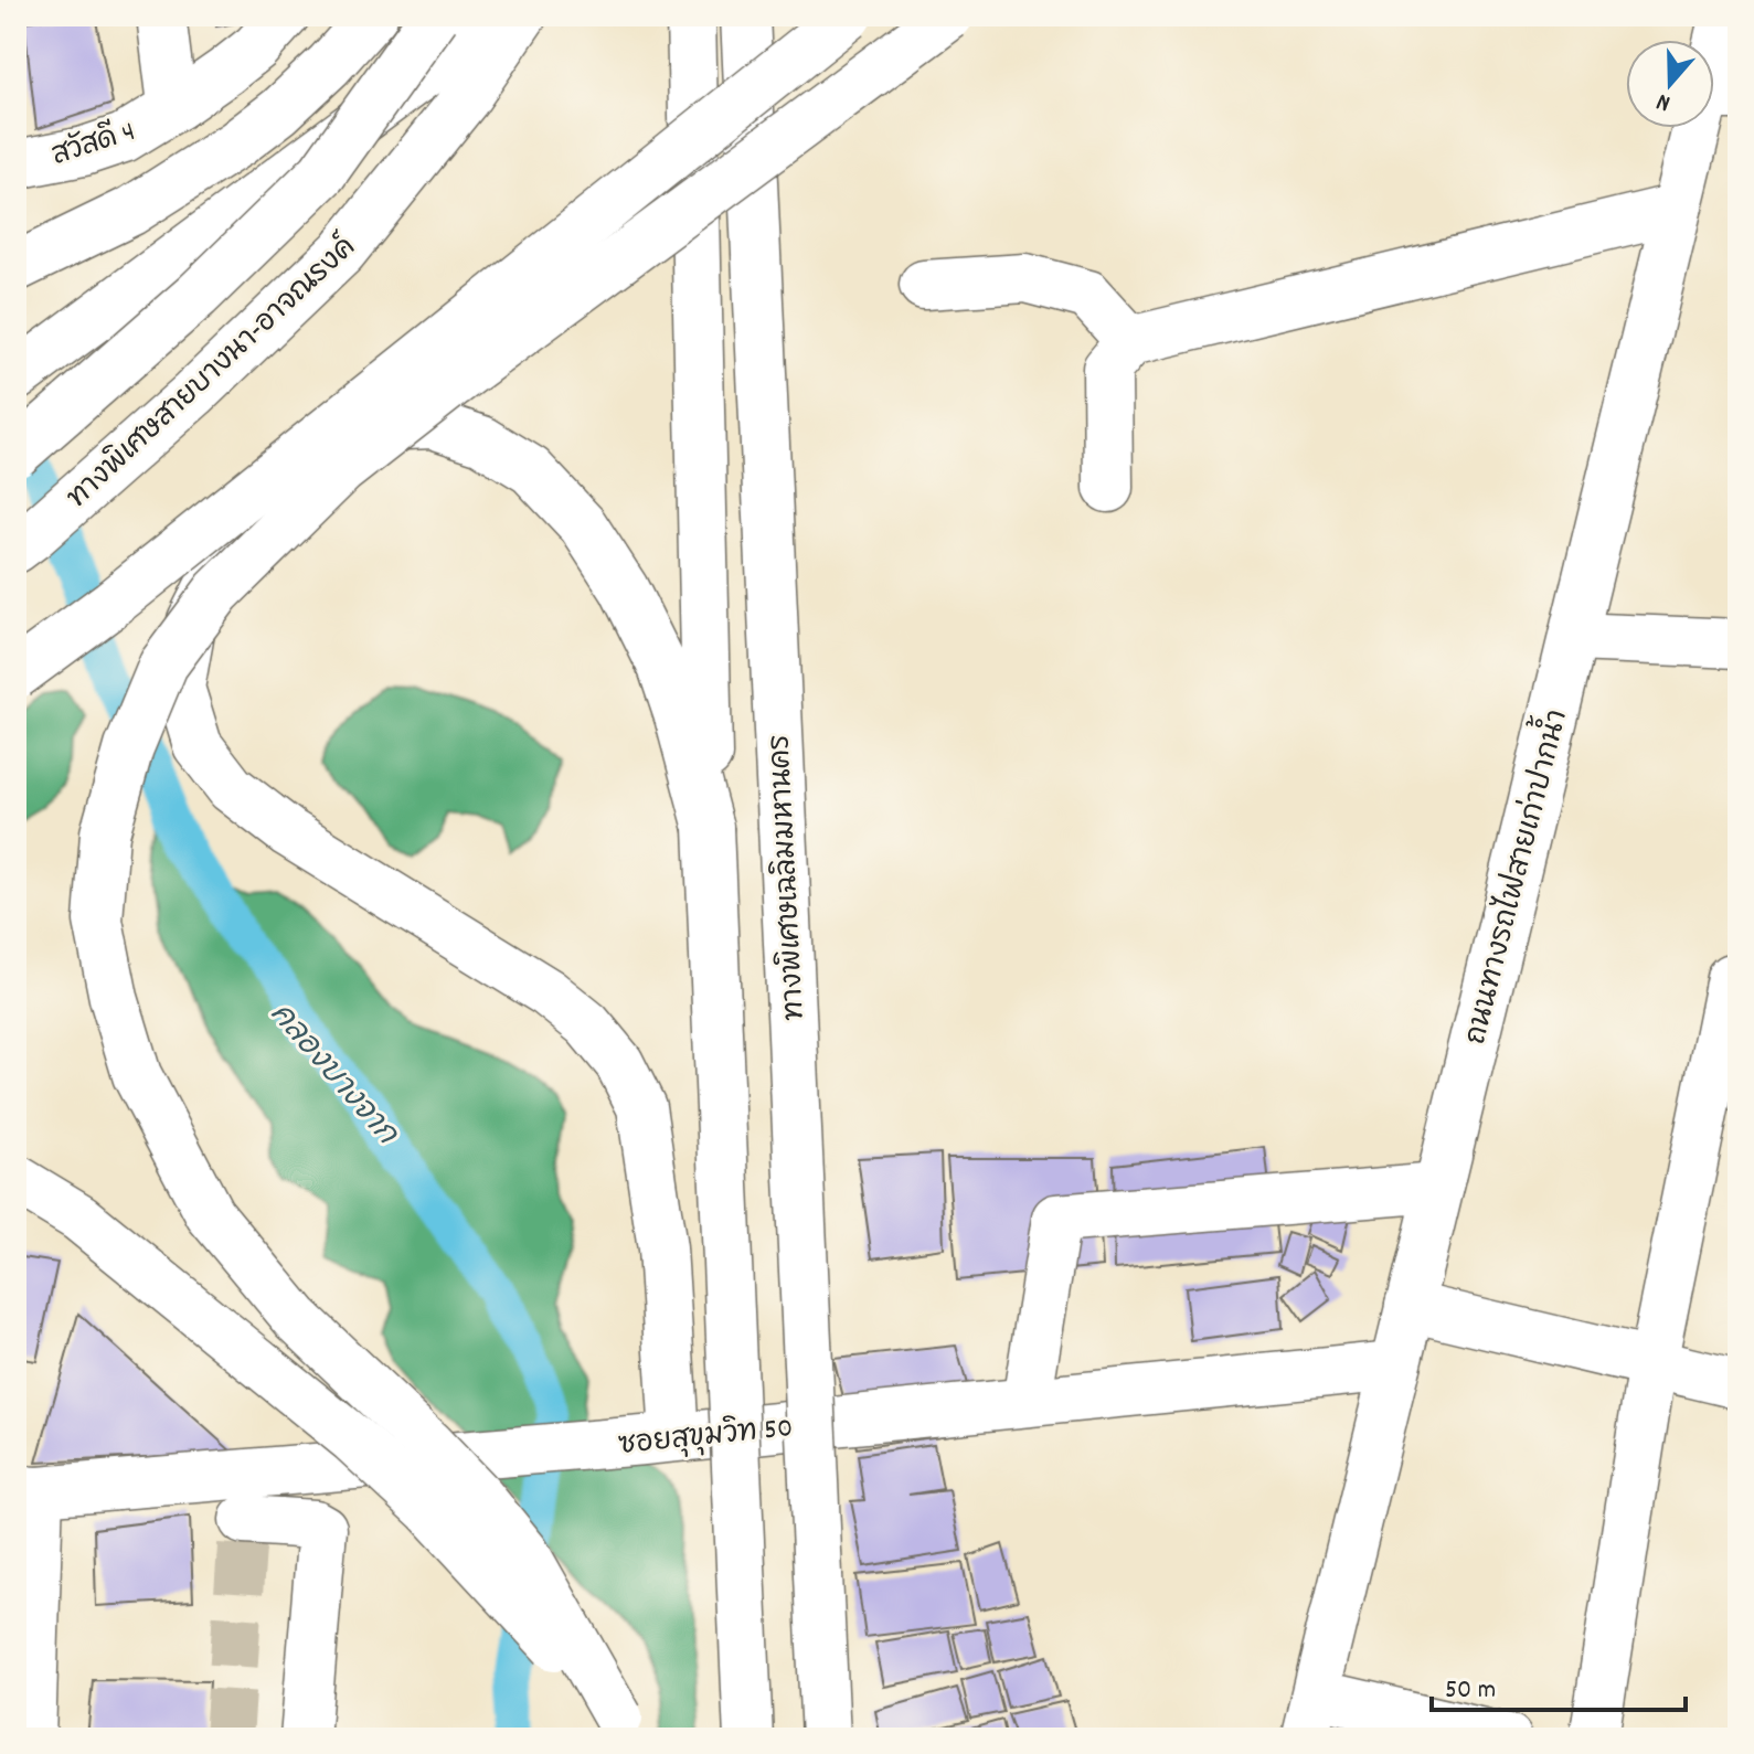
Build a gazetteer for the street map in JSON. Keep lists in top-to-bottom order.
{
  "streets": {
    "main road": [
      "สวัสดี 4",
      "ทางพิเศษสายบางนา-อาจณรงค์",
      "ถนนทางรถไฟสายเก่าปากน้ำ",
      "ทางพิเศษเฉลิมมหานคร",
      "ซอยสุขุมวิท 50"
    ]
  },
  "crossings": [
    ["ถนนทางรถไฟสายเก่าปากน้ำ", "ซอยสุขุมวิท 50"]
  ],
  "water": ["คลองบางจาก"],
  "scale_bar": "50 m",
  "north": "bottom"
}
